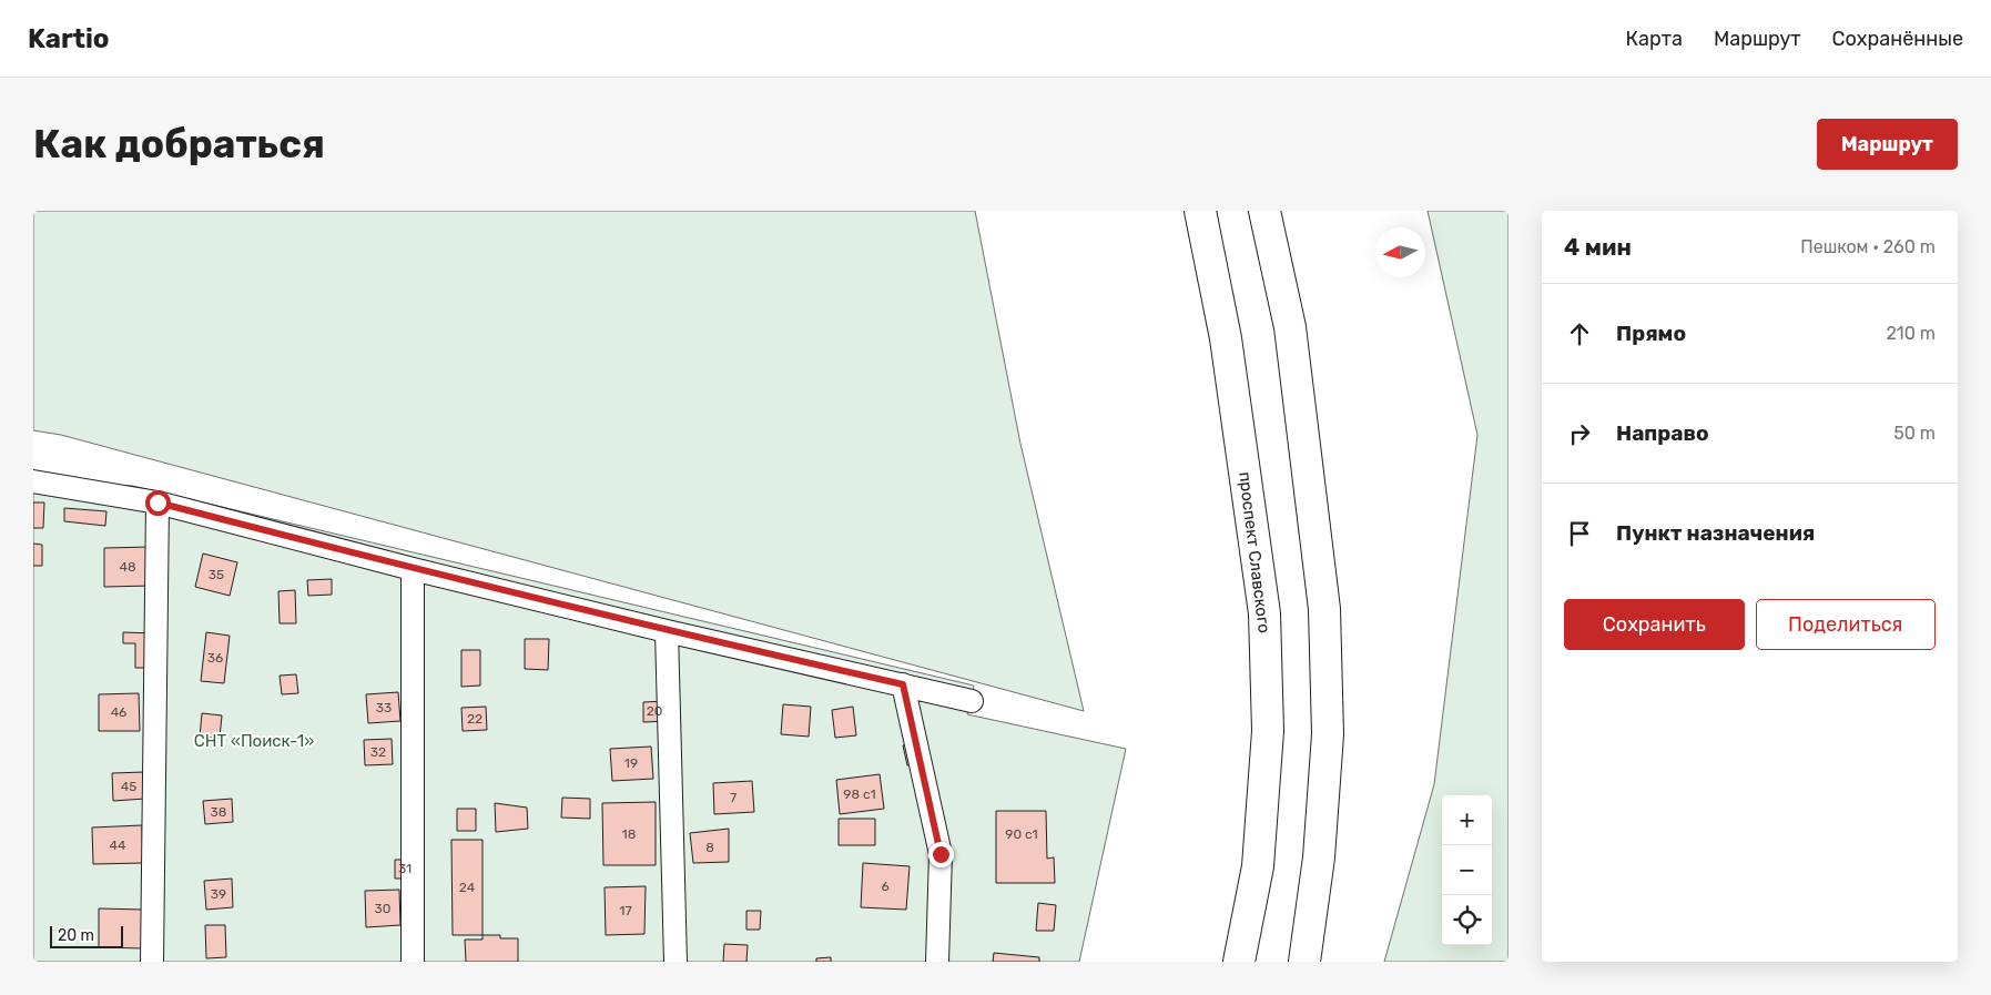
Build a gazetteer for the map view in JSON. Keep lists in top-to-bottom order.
{
  "streets": {
    "main road": ["проспект Славского"]
  },
  "parks": ["СНТ «Поиск-1»"],
  "house_numbers": [
    "48",
    "35",
    "36",
    "33",
    "20",
    "46",
    "22",
    "32",
    "19",
    "45",
    "98 с1",
    "7",
    "38",
    "18",
    "90 с1",
    "44",
    "8",
    "31",
    "6",
    "24",
    "39",
    "30",
    "17"
  ],
  "scale_bar": "20 m",
  "north": "left",
  "page": {
    "header": "Kartio",
    "nav": ["Карта", "Маршрут", "Сохранённые"],
    "buttons": [
      "Маршрут",
      ["Сохранить", "Поделиться"]
    ],
    "title": "Как добраться",
    "heading": ["4 мин", "Пешком · 260 m"],
    "list": [
      ["Прямо", "210 m"],
      ["Направо", "50 m"],
      "Пункт назначения"
    ],
    "map_buttons": ["+", "−"],
    "scale": "20 m"
  }
}
